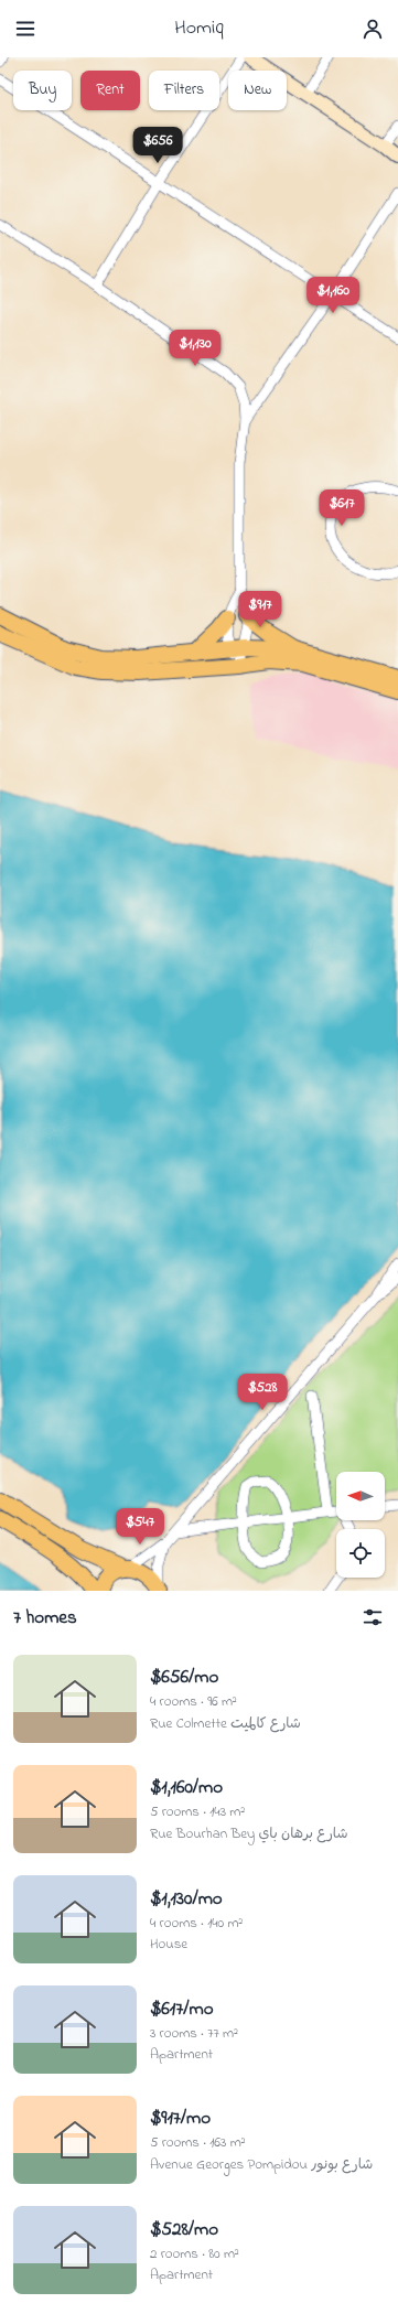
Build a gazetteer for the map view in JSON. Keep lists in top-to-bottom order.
{
  "north": "left",
  "page": {
    "header": "Homiq",
    "chip": [
      "Buy",
      "Rent",
      "Filters",
      "New"
    ],
    "price": [
      "$656",
      "$1,160",
      "$1,130",
      "$617",
      "$917",
      "$528",
      "$547"
    ],
    "heading": "7 homes",
    "list": [
      {
        "name": "$656/mo",
        "note": "4 rooms · 96 m² · Rue Colmette شارع كالميت"
      },
      {
        "name": "$1,160/mo",
        "note": "5 rooms · 143 m² · Rue Bourhan Bey شارع برهان باي"
      },
      {
        "name": "$1,130/mo",
        "note": "4 rooms · 140 m² · House"
      },
      {
        "name": "$617/mo",
        "note": "3 rooms · 77 m² · Apartment"
      },
      {
        "name": "$917/mo",
        "note": "5 rooms · 163 m² · Avenue Georges Pompidou شارع بونور"
      },
      {
        "name": "$528/mo",
        "note": "2 rooms · 80 m² · Apartment"
      }
    ]
  }
}
